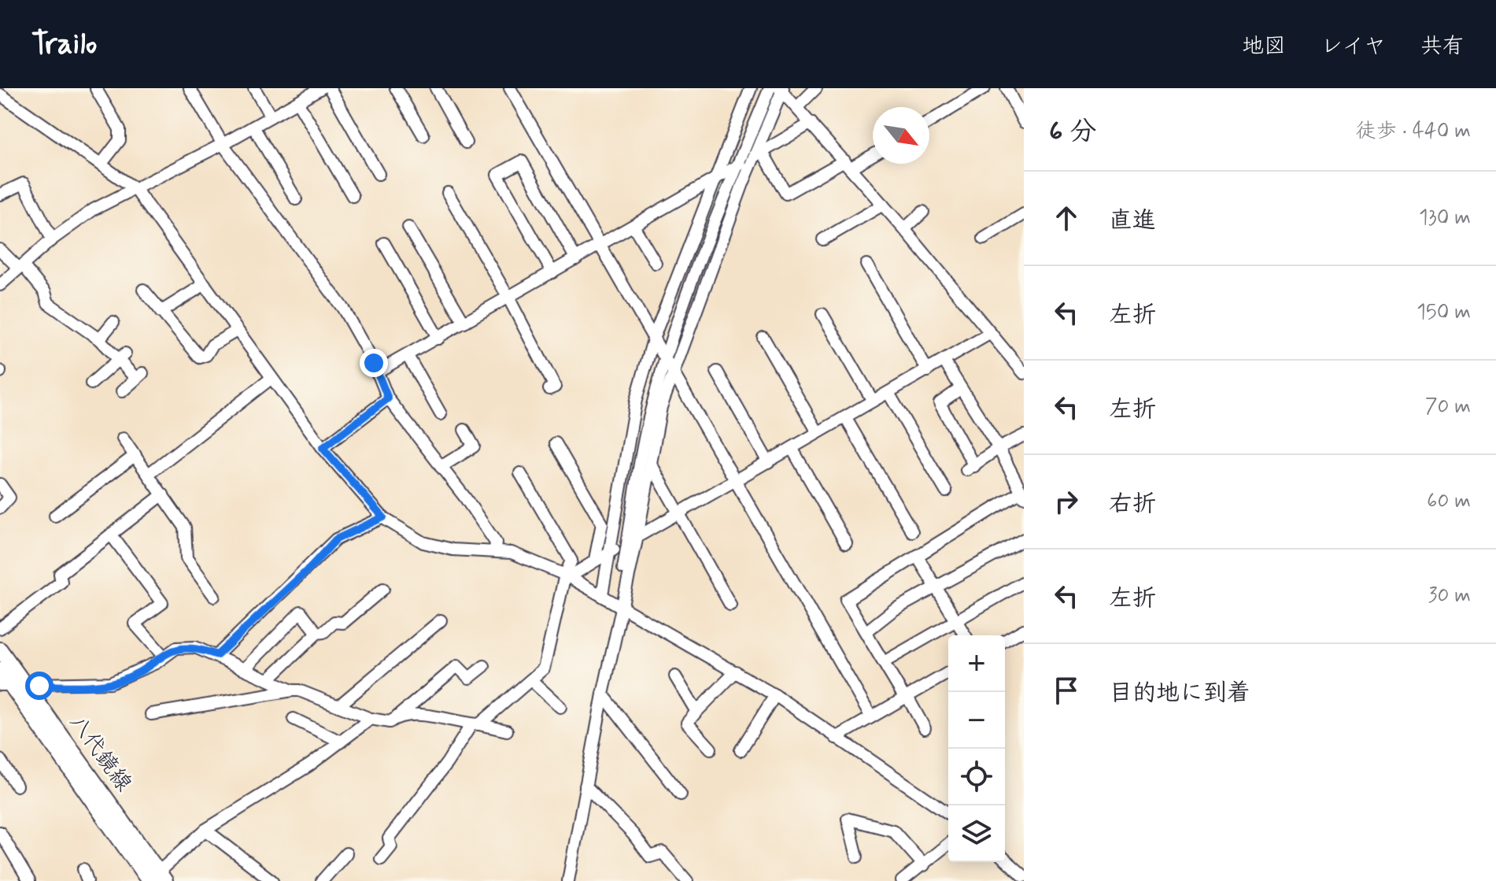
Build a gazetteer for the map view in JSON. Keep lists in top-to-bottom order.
{
  "streets": {
    "main road": ["八代鏡線"]
  },
  "north": "bottom right",
  "page": {
    "header": "Trailo",
    "nav": ["地図", "レイヤ", "共有"],
    "heading": ["6 分", "徒歩 · 440 m"],
    "list": [
      ["直進", "130 m"],
      ["左折", "150 m"],
      ["左折", "70 m"],
      ["右折", "60 m"],
      ["左折", "30 m"],
      "目的地に到着"
    ],
    "map_buttons": ["+", "−"]
  }
}
